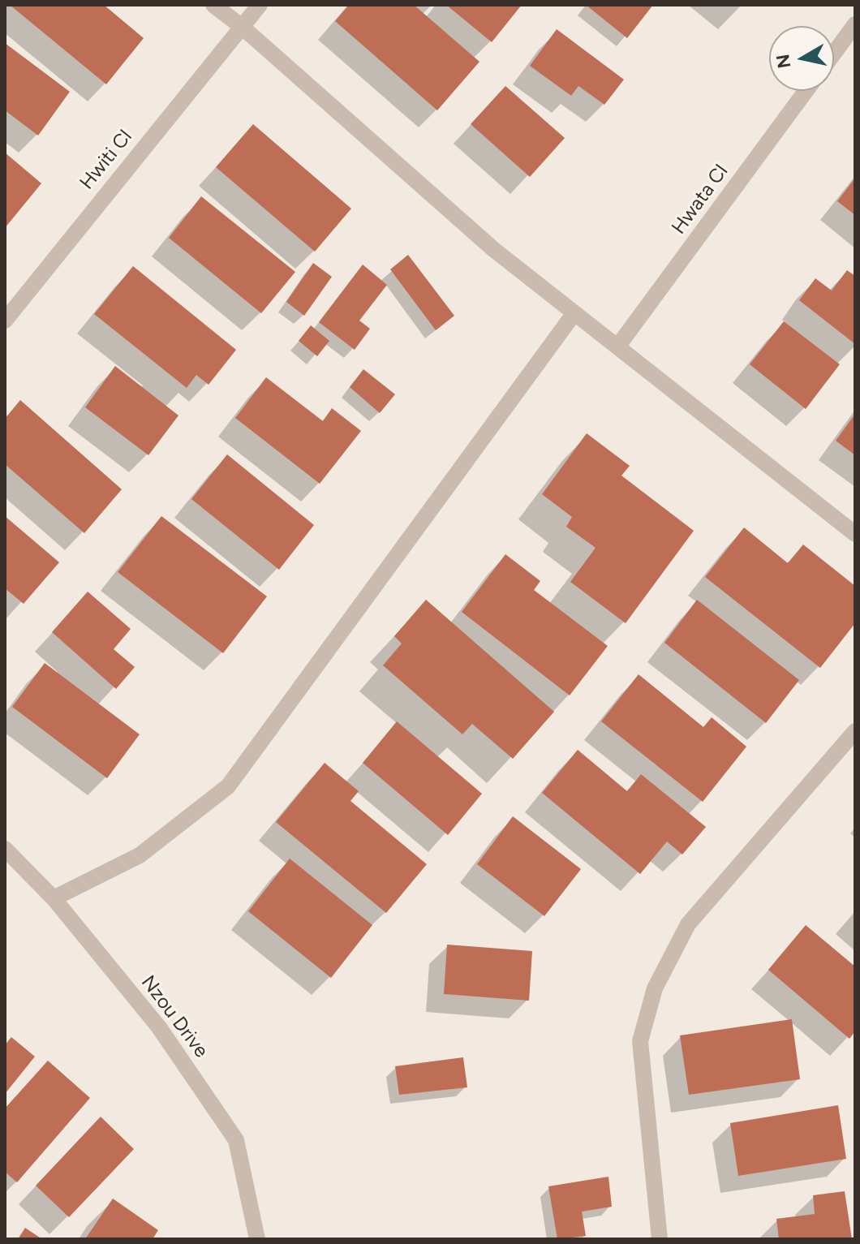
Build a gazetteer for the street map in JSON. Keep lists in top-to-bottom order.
{
  "streets": {
    "street": ["Hwiti Cl", "Hwata Cl", "Nzou Drive"]
  },
  "north": "left"
}
